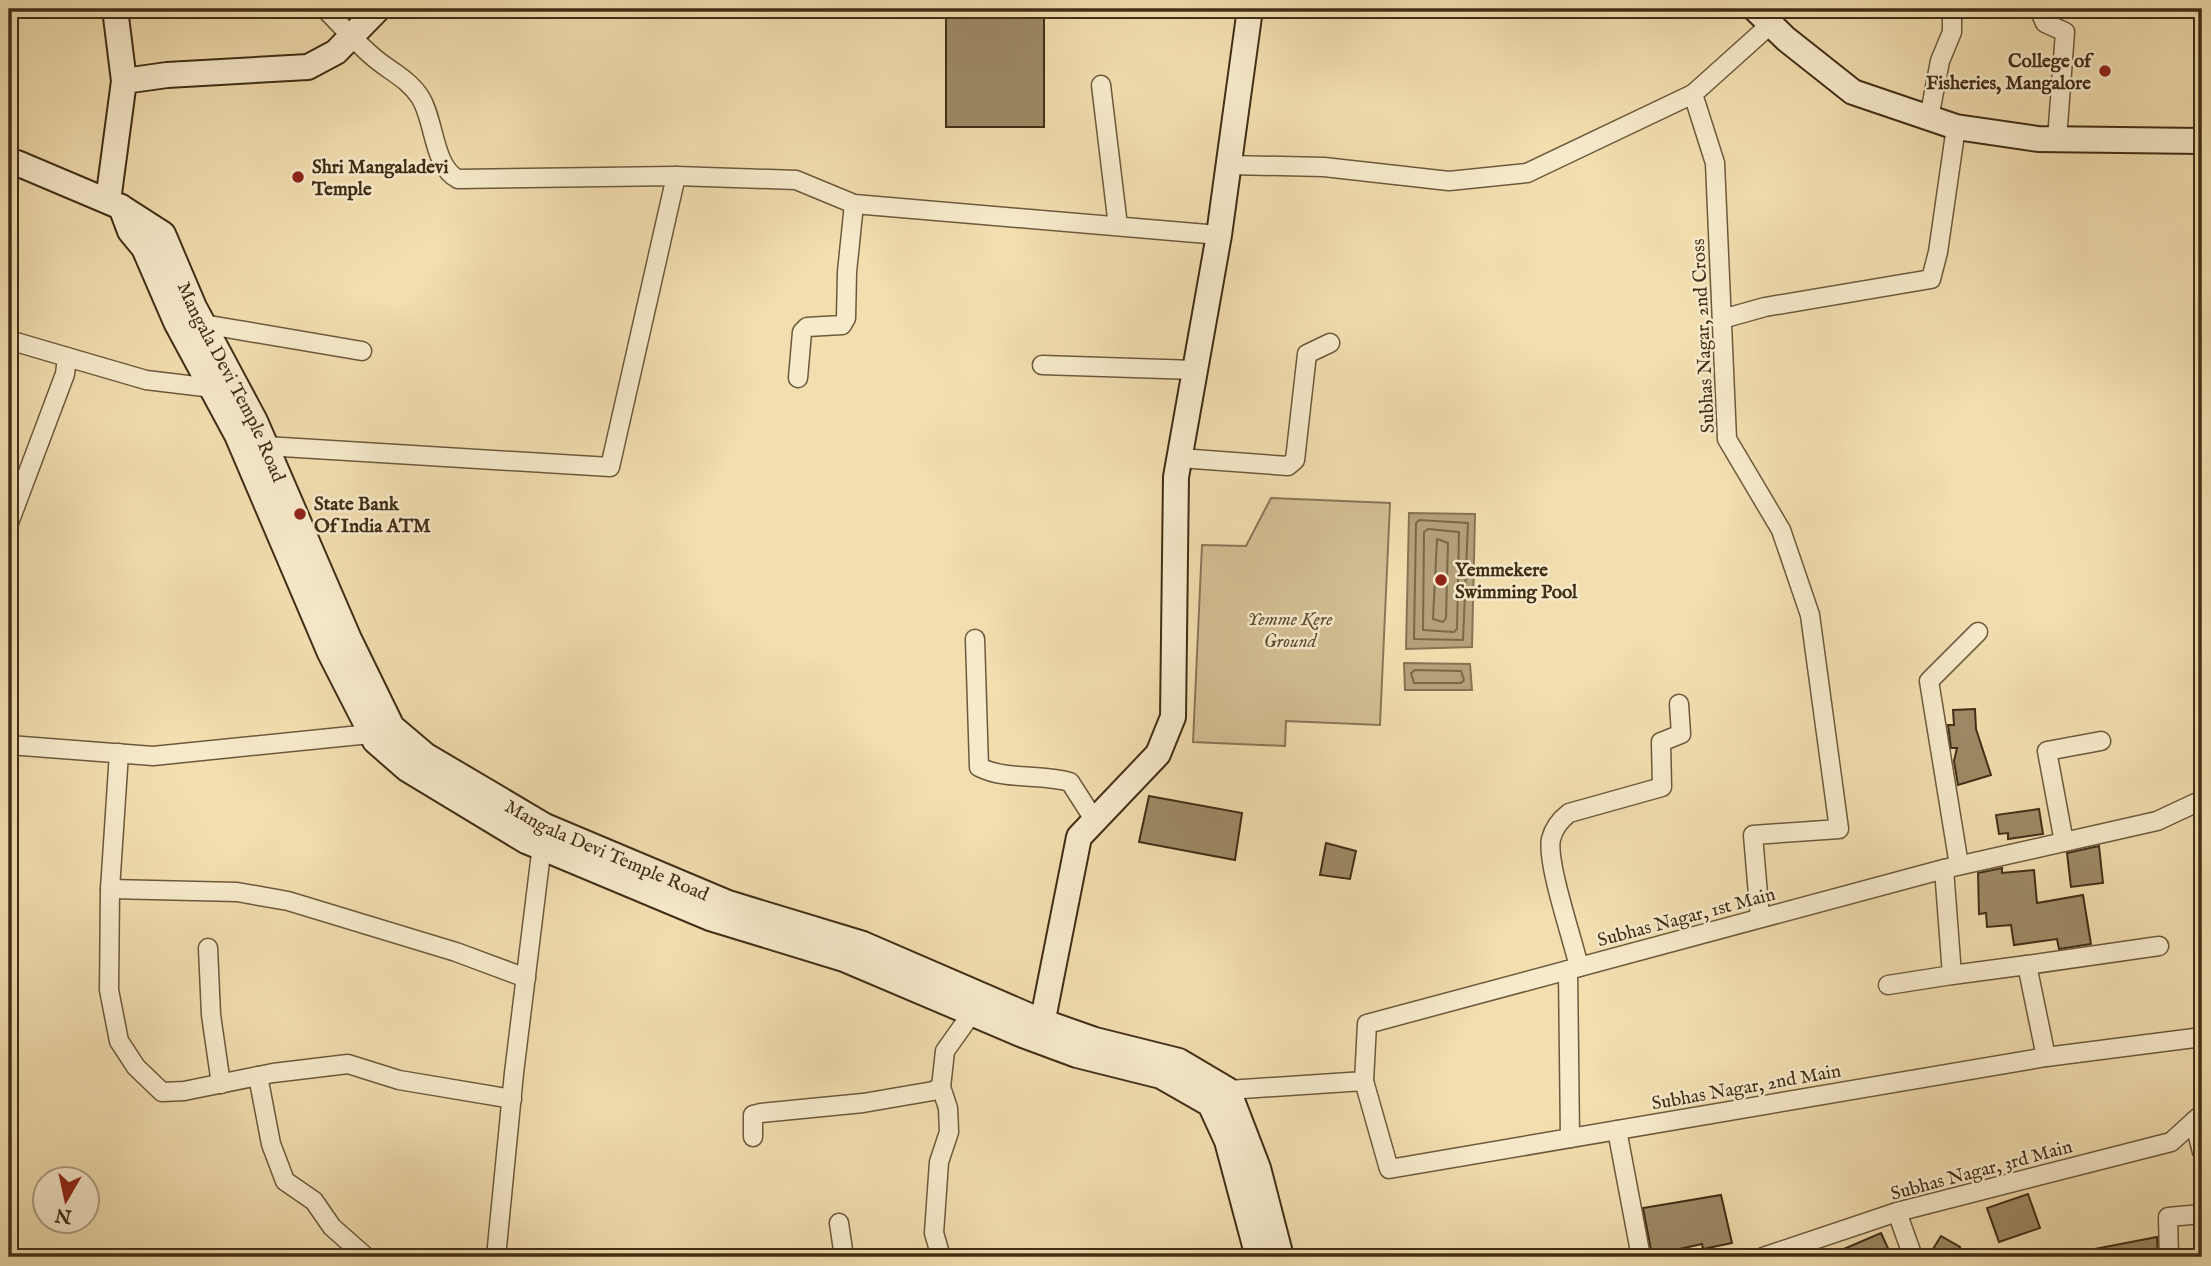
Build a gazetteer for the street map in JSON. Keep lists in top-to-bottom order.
{
  "streets": {
    "main road": ["Mangala Devi Temple Road"],
    "street": [
      "Subhas Nagar, 2nd Cross",
      "Subhas Nagar, 1st Main",
      "Subhas Nagar, 2nd Main",
      "Subhas Nagar, 3rd Main"
    ]
  },
  "crossings": [
    ["Subhas Nagar, 2nd Cross", "Subhas Nagar, 1st Main"],
    ["Subhas Nagar, 1st Main", "Subhas Nagar, 2nd Main"]
  ],
  "parks": ["Yemme Kere Ground"],
  "places": [
    "College of Fisheries, Mangalore",
    "Shri Mangaladevi Temple",
    "State Bank Of India ATM",
    "Yemmekere Swimming Pool"
  ],
  "north": "bottom"
}
